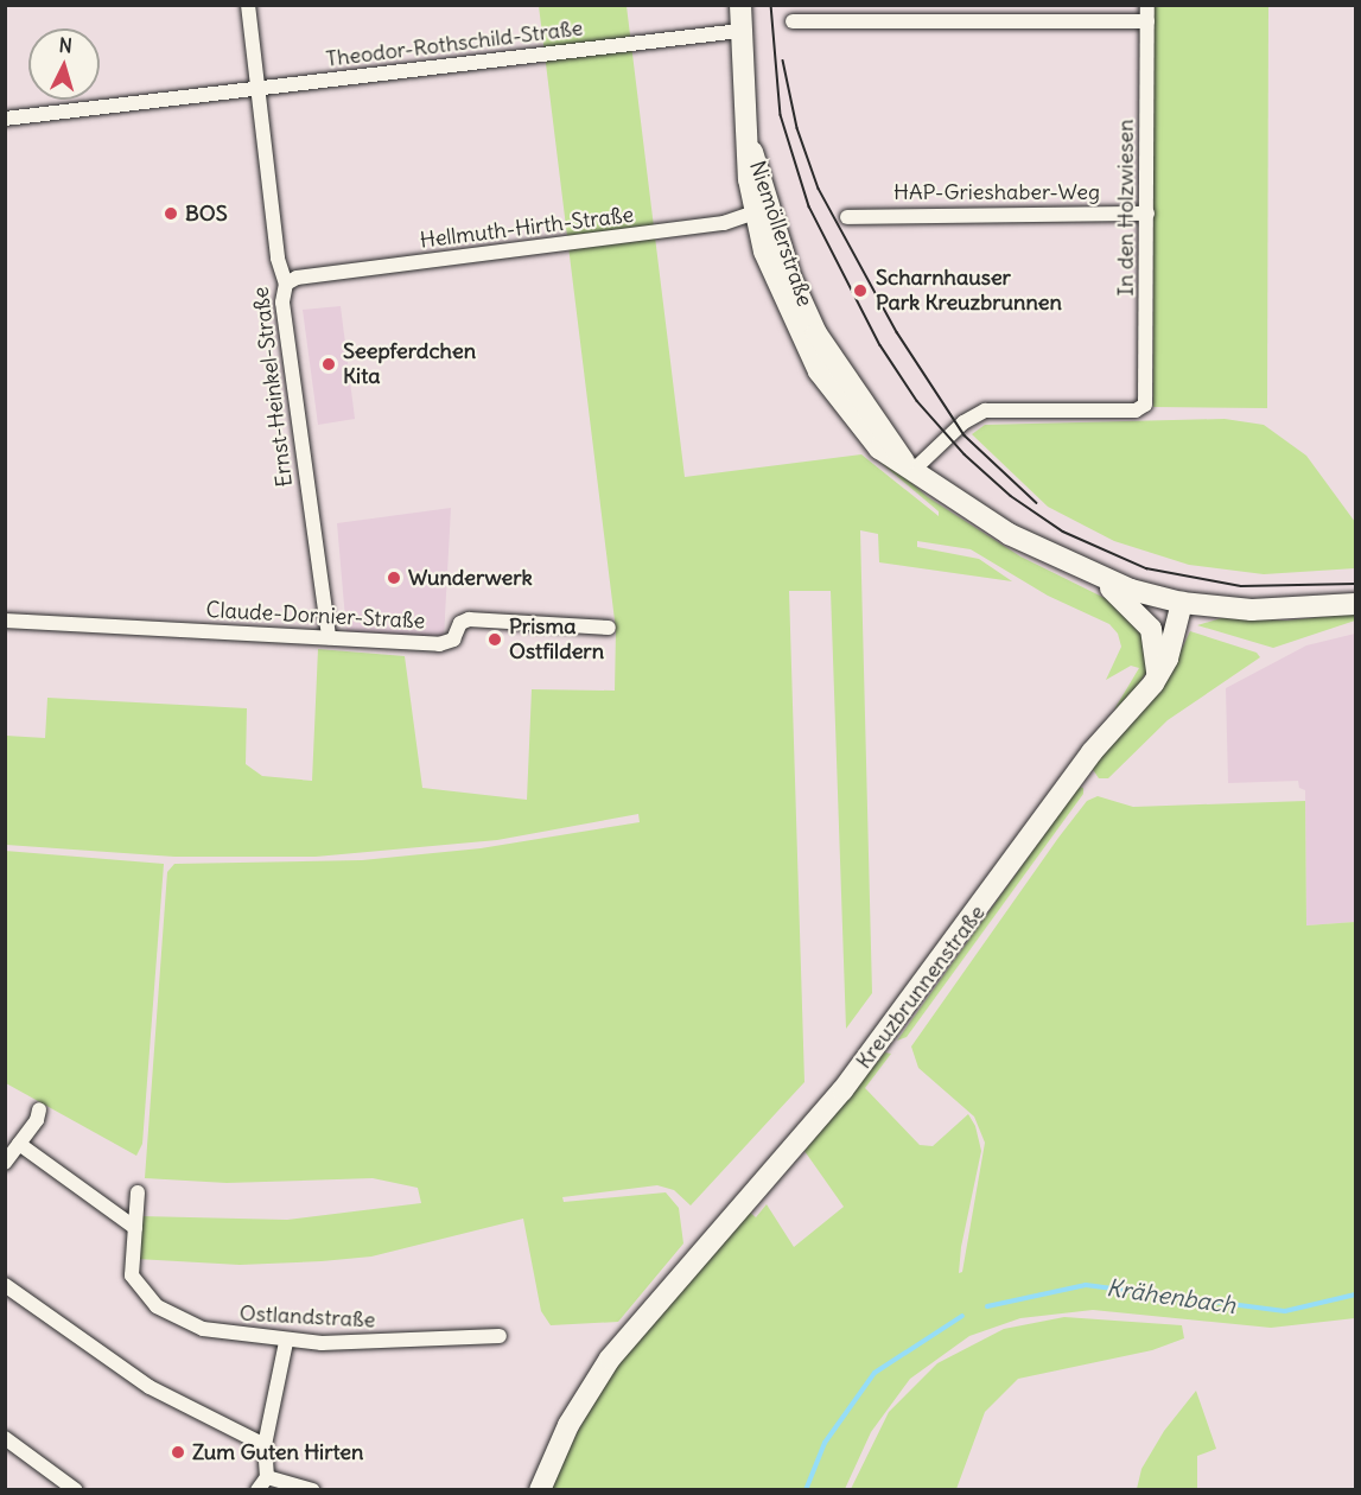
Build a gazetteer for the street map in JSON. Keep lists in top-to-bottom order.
{
  "streets": {
    "main road": ["Niemöllerstraße", "Kreuzbrunnenstraße"],
    "street": [
      "Theodor-Rothschild-Straße",
      "HAP-Grieshaber-Weg",
      "In den Holzwiesen",
      "Hellmuth-Hirth-Straße",
      "Ernst-Heinkel-Straße",
      "Claude-Dornier-Straße",
      "Ostlandstraße"
    ]
  },
  "crossings": [
    ["Theodor-Rothschild-Straße", "Niemöllerstraße"],
    ["Theodor-Rothschild-Straße", "Ernst-Heinkel-Straße"],
    ["HAP-Grieshaber-Weg", "In den Holzwiesen"],
    ["In den Holzwiesen", "Niemöllerstraße"],
    ["Hellmuth-Hirth-Straße", "Niemöllerstraße"],
    ["Hellmuth-Hirth-Straße", "Ernst-Heinkel-Straße"],
    ["Niemöllerstraße", "Kreuzbrunnenstraße"],
    ["Ernst-Heinkel-Straße", "Claude-Dornier-Straße"]
  ],
  "water": ["Krähenbach"],
  "places": [
    "BOS",
    "Scharnhauser Park Kreuzbrunnen",
    "Seepferdchen Kita",
    "Wunderwerk",
    "Prisma Ostfildern",
    "Zum Guten Hirten"
  ],
  "north": "top"
}
